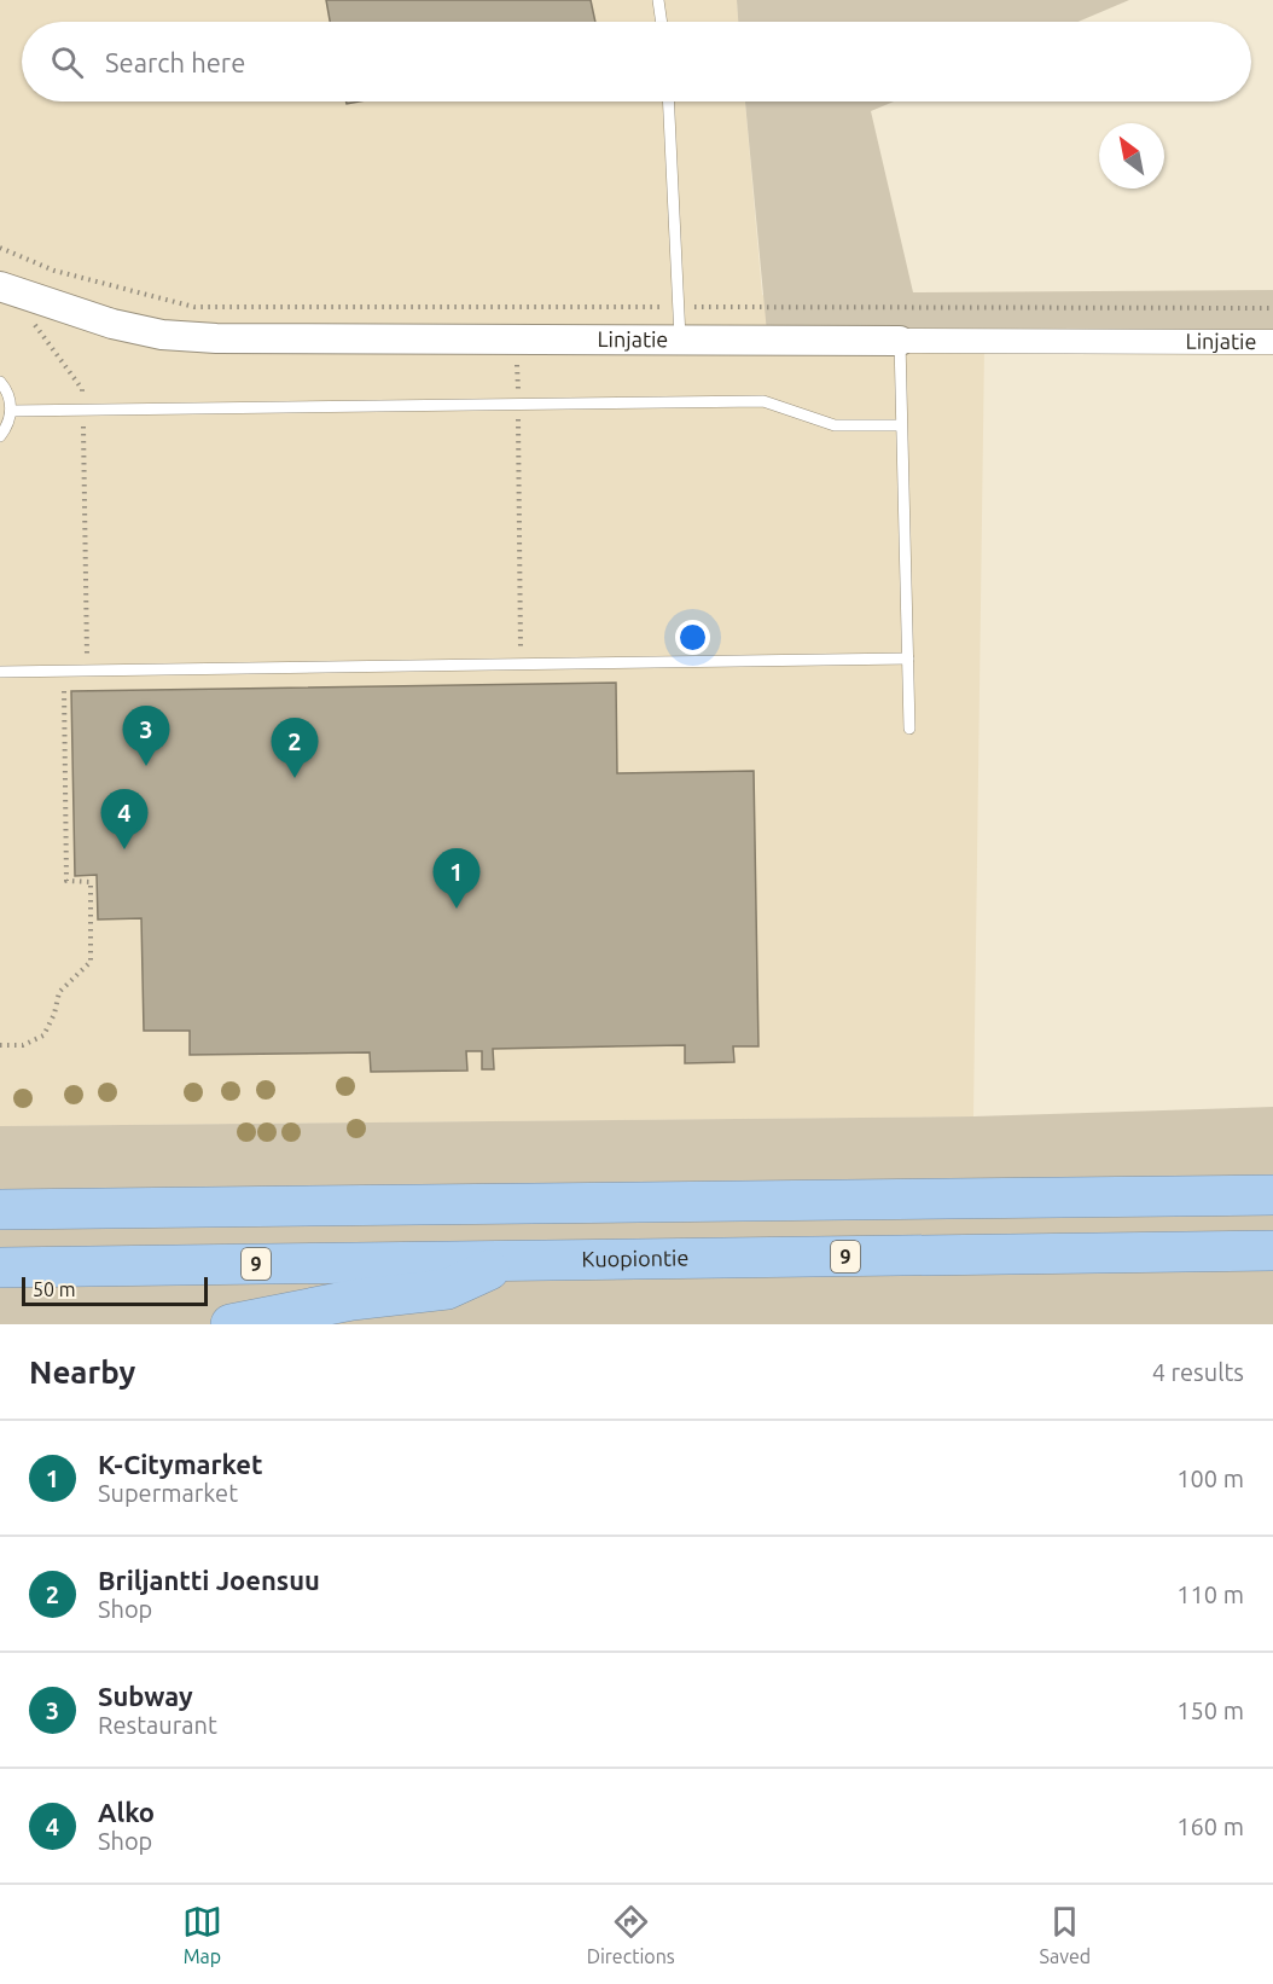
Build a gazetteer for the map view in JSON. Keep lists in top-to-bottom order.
{
  "streets": {
    "highway": ["9", "Kuopiontie"],
    "street": ["Linjatie"]
  },
  "scale_bar": "50 m",
  "north": "top left",
  "page": {
    "search": "Search here",
    "pins": [
      "3",
      "2",
      "4",
      "1"
    ],
    "scale": "50 m",
    "heading": ["Nearby", "4 results"],
    "list": [
      {
        "mark": "1",
        "name": "K-Citymarket",
        "note": "Supermarket",
        "value": "100 m"
      },
      {
        "mark": "2",
        "name": "Briljantti Joensuu",
        "note": "Shop",
        "value": "110 m"
      },
      {
        "mark": "3",
        "name": "Subway",
        "note": "Restaurant",
        "value": "150 m"
      },
      {
        "mark": "4",
        "name": "Alko",
        "note": "Shop",
        "value": "160 m"
      }
    ],
    "nav": ["Map", "Directions", "Saved"]
  }
}
